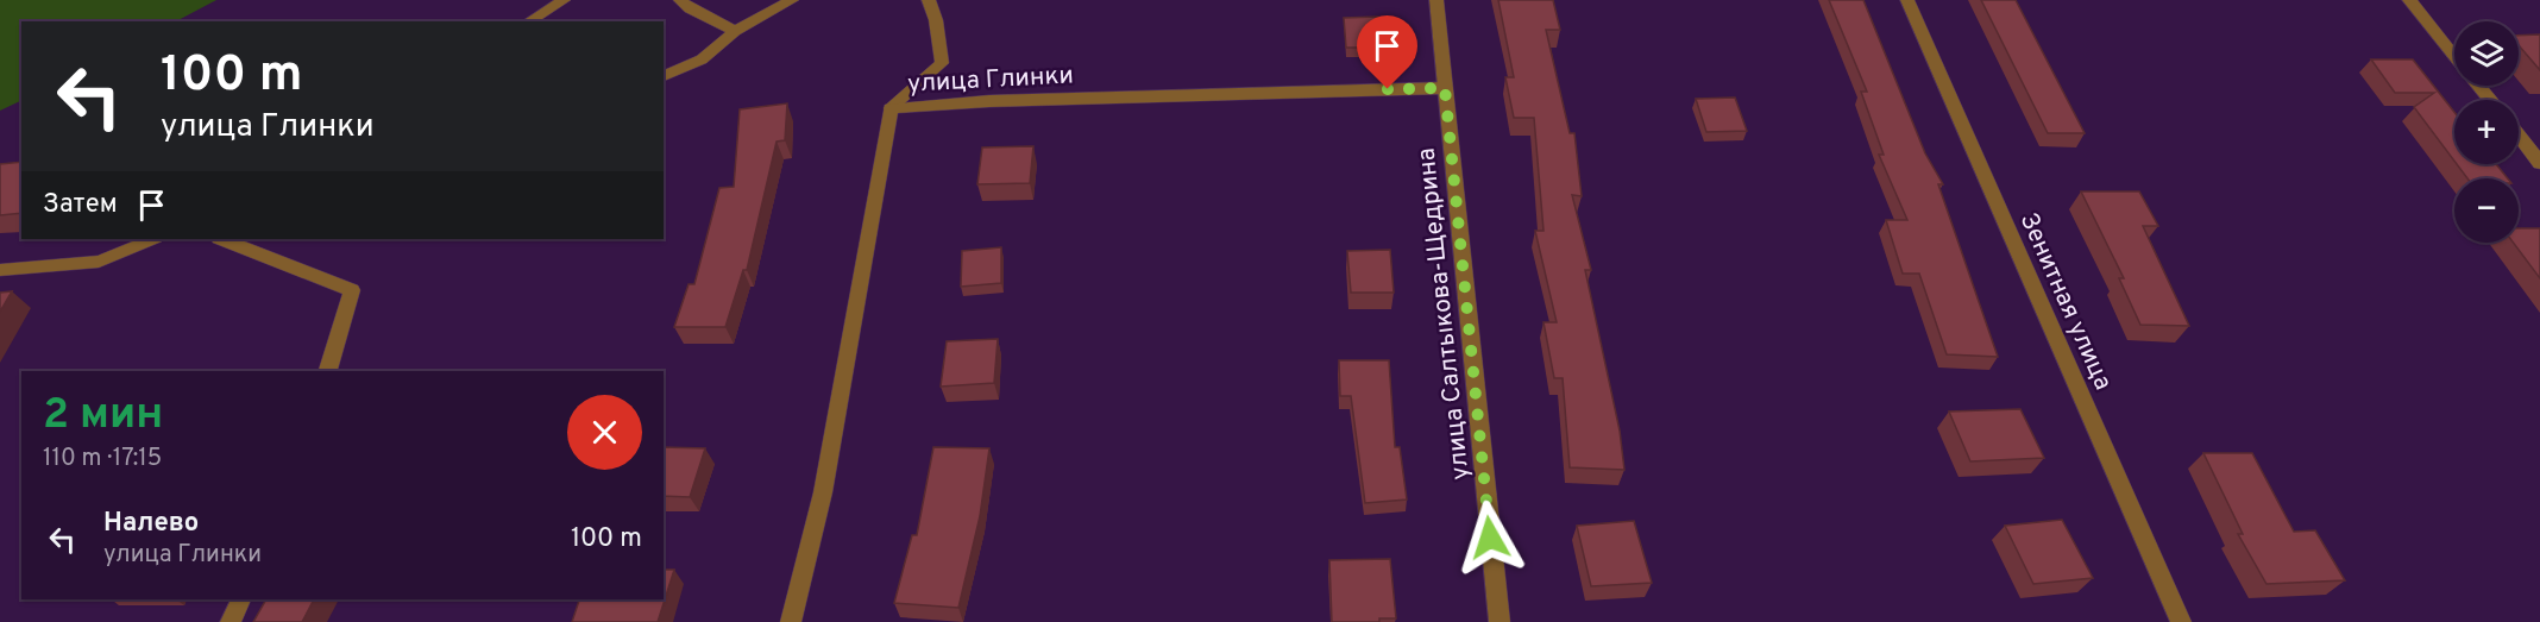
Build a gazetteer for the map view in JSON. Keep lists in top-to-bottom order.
{
  "streets": {
    "street": ["улица Глинки", "Зенитная улица", "улица Салтыкова-Щедрина"]
  },
  "crossings": [
    ["улица Глинки", "улица Салтыкова-Щедрина"]
  ],
  "page": {
    "map_buttons": ["+", "−"],
    "turn": ["100 m", "улица Глинки"],
    "then": "Затем",
    "heading": ["2 мин", "110 m · 17:15"],
    "list": [
      {
        "name": "Налево",
        "note": "улица Глинки",
        "value": "100 m"
      }
    ]
  }
}
